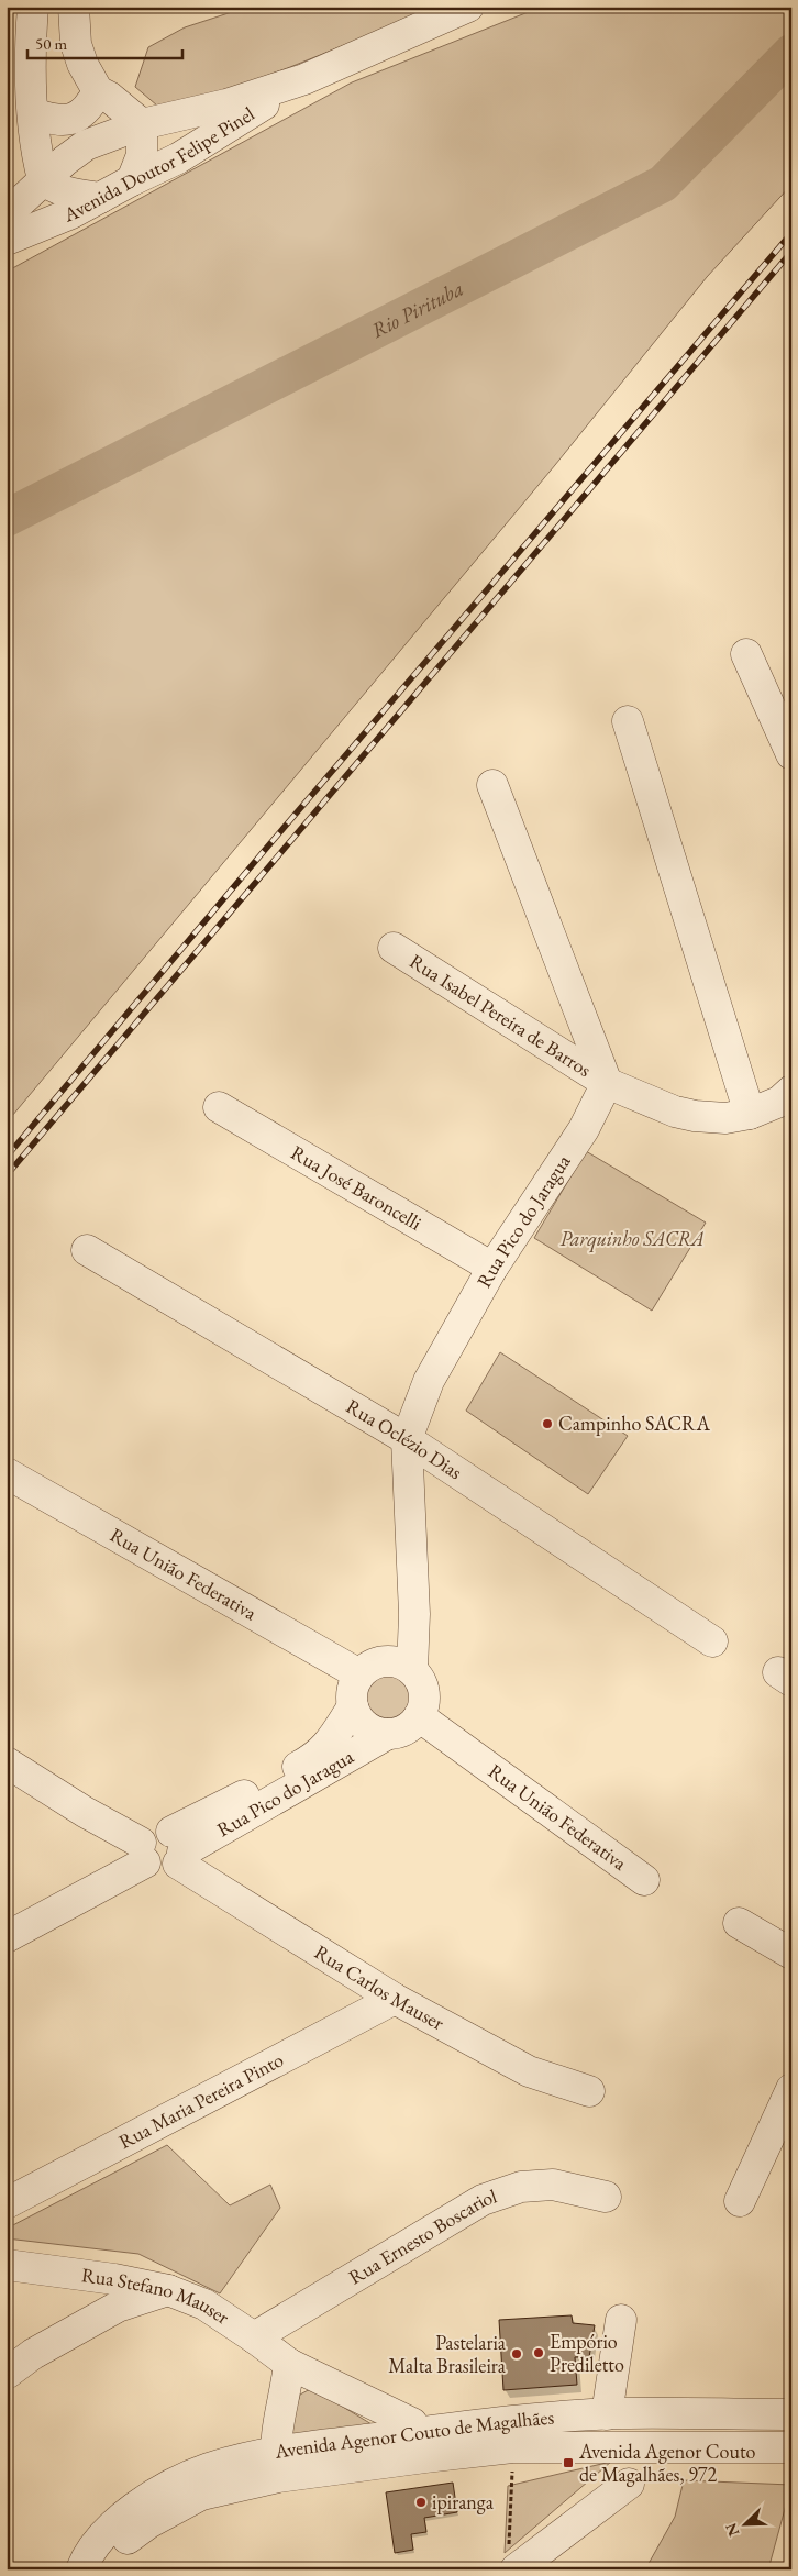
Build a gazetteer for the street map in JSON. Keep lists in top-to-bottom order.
{
  "streets": {
    "street": [
      "Avenida Doutor Felipe Pinel",
      "Rua Isabel Pereira de Barros",
      "Rua José Baroncelli",
      "Rua Pico do Jaragua",
      "Rua Oclézio Dias",
      "Rua União Federativa",
      "Rua Carlos Mauser",
      "Rua Maria Pereira Pinto",
      "Rua Ernesto Boscariol",
      "Rua Stefano Mauser",
      "Avenida Agenor Couto de Magalhães"
    ]
  },
  "crossings": [
    ["Rua Isabel Pereira de Barros", "Rua Pico do Jaragua"],
    ["Rua José Baroncelli", "Rua Pico do Jaragua"],
    ["Rua Pico do Jaragua", "Rua Oclézio Dias"],
    ["Rua Pico do Jaragua", "Rua União Federativa"],
    ["Rua Pico do Jaragua", "Rua Carlos Mauser"],
    ["Rua Carlos Mauser", "Rua Maria Pereira Pinto"],
    ["Rua Ernesto Boscariol", "Rua Stefano Mauser"],
    ["Rua Stefano Mauser", "Avenida Agenor Couto de Magalhães"]
  ],
  "water": ["Rio Pirituba"],
  "parks": ["Parquinho SACRA"],
  "places": {
    "other": [
      "Campinho SACRA",
      "Empório Prediletto",
      "Pastelaria Malta Brasileira",
      "ipiranga"
    ],
    "transit": ["Avenida Agenor Couto de Magalhães, 972"]
  },
  "scale_bar": "50 m",
  "north": "bottom left"
}
